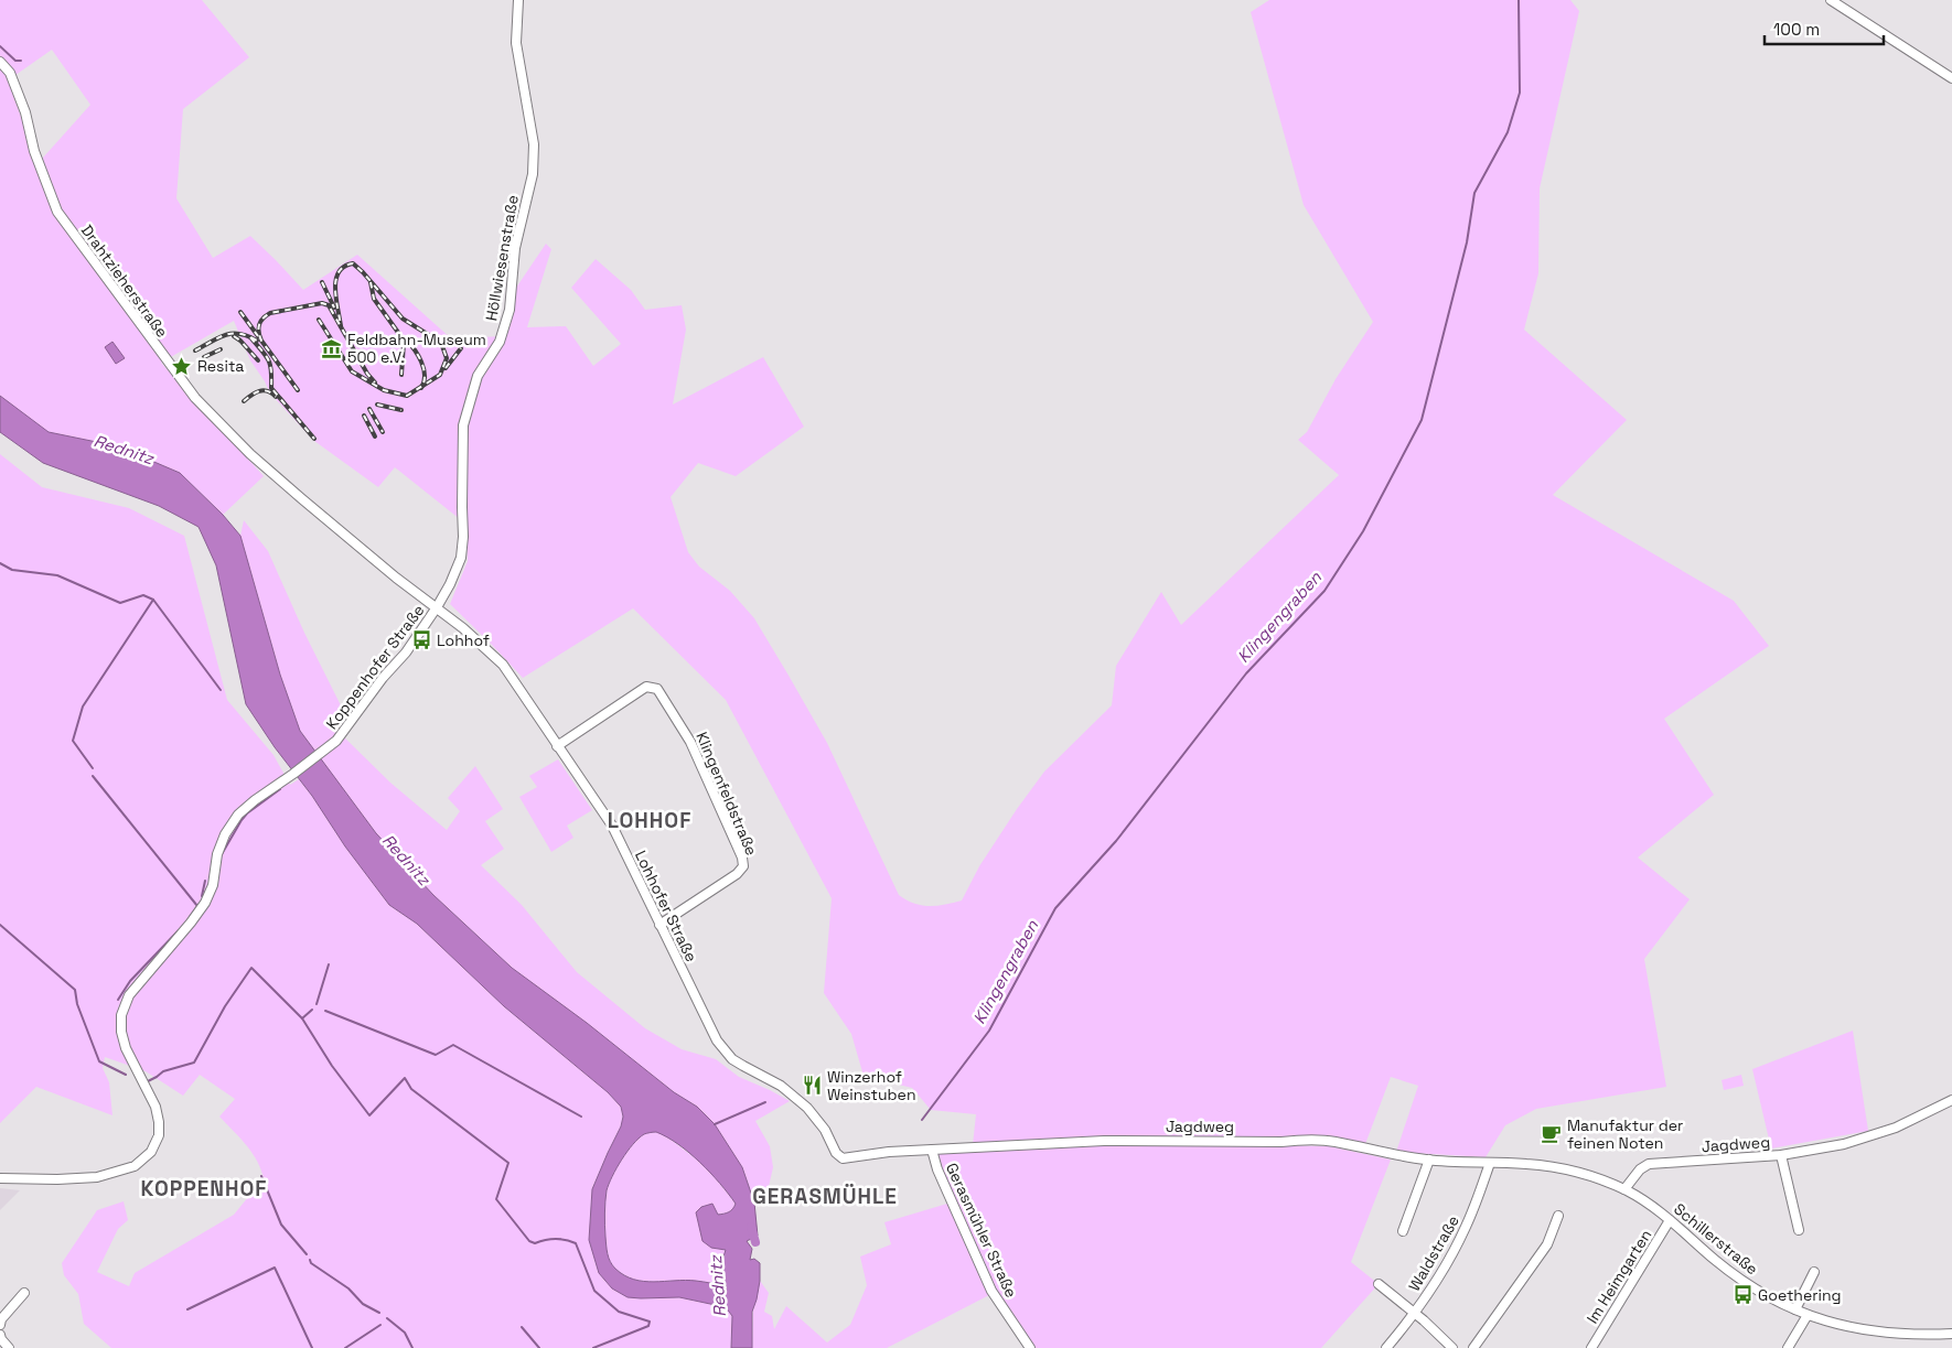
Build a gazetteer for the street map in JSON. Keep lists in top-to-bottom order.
{
  "streets": {
    "street": [
      "Höllwiesenstraße",
      "Drahtzieherstraße",
      "Koppenhofer Straße",
      "Klingenfeldstraße",
      "Lohhofer Straße",
      "Jagdweg",
      "Gerasmühler Straße",
      "Schillerstraße",
      "Waldstraße",
      "Im Heimgarten"
    ]
  },
  "crossings": [
    ["Höllwiesenstraße", "Drahtzieherstraße"],
    ["Höllwiesenstraße", "Koppenhofer Straße"],
    ["Höllwiesenstraße", "Lohhofer Straße"],
    ["Drahtzieherstraße", "Koppenhofer Straße"],
    ["Drahtzieherstraße", "Lohhofer Straße"],
    ["Koppenhofer Straße", "Lohhofer Straße"],
    ["Klingenfeldstraße", "Lohhofer Straße"],
    ["Lohhofer Straße", "Jagdweg"],
    ["Jagdweg", "Gerasmühler Straße"],
    ["Jagdweg", "Schillerstraße"],
    ["Jagdweg", "Waldstraße"],
    ["Schillerstraße", "Im Heimgarten"]
  ],
  "districts": ["LOHHOF", "KOPPENHOF", "GERASMÜHLE"],
  "water": ["Rednitz", "Klingengraben"],
  "places": {
    "museum": ["Feldbahn-Museum 500 e.V."],
    "place": ["Resita"],
    "bus stop": ["Lohhof", "Goethering"],
    "restaurant": ["Winzerhof Weinstuben"],
    "cafe": ["Manufaktur der feinen Noten"]
  },
  "scale_bar": "100 m"
}
